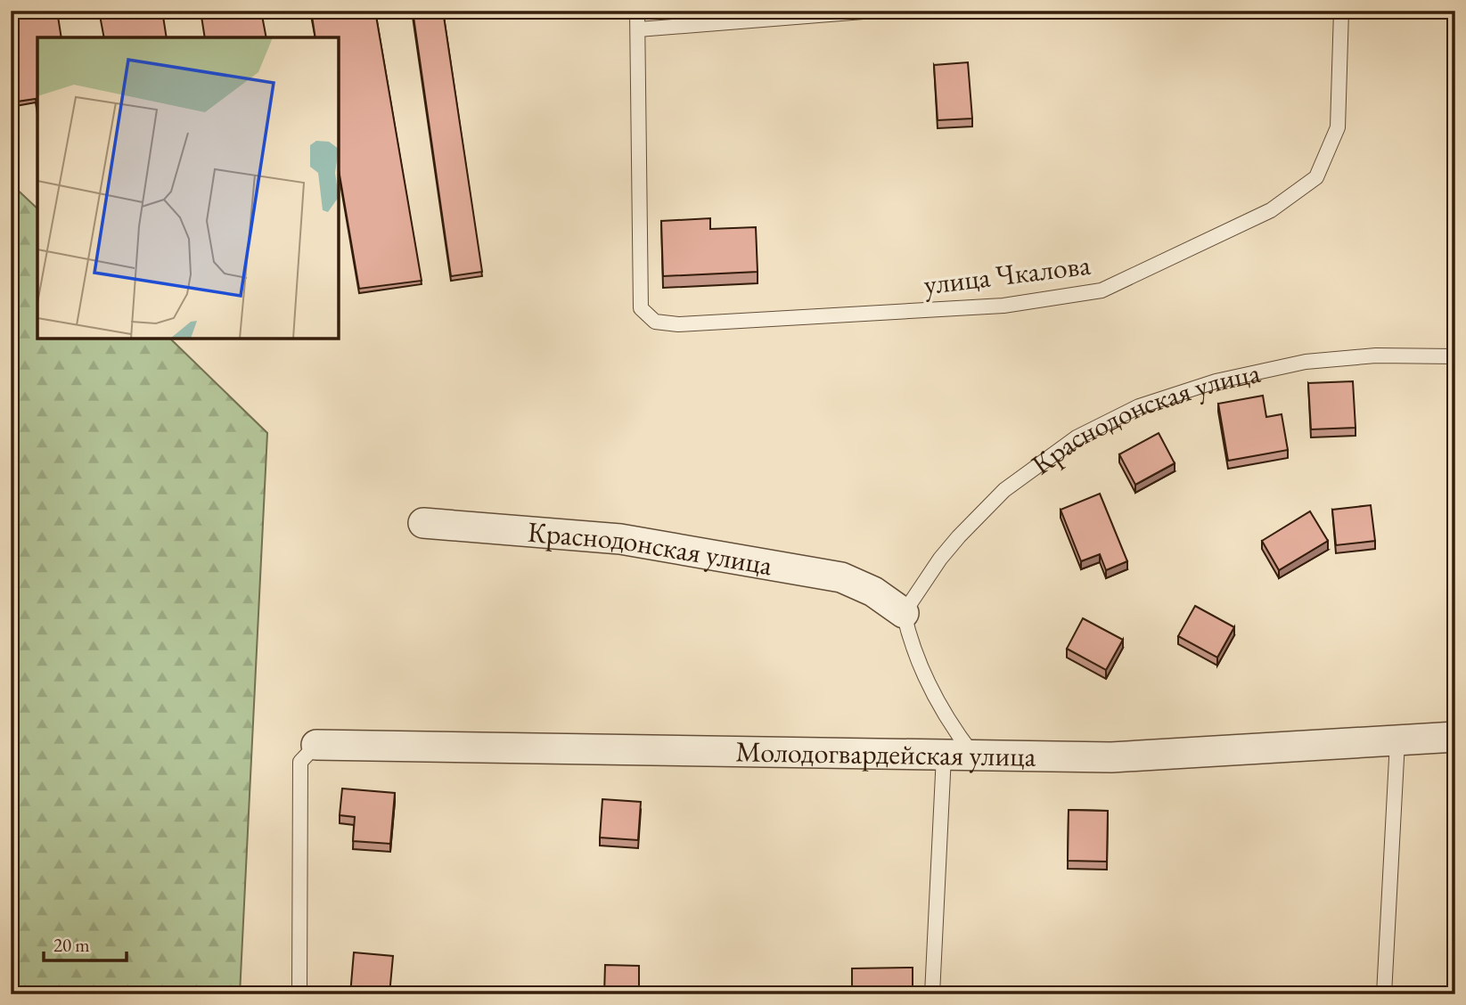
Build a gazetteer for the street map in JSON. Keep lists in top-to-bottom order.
{
  "streets": {
    "street": ["Краснодонская улица", "Молодогвардейская улица"],
    "lane": ["улица Чкалова"]
  },
  "scale_bar": "20 m"
}
